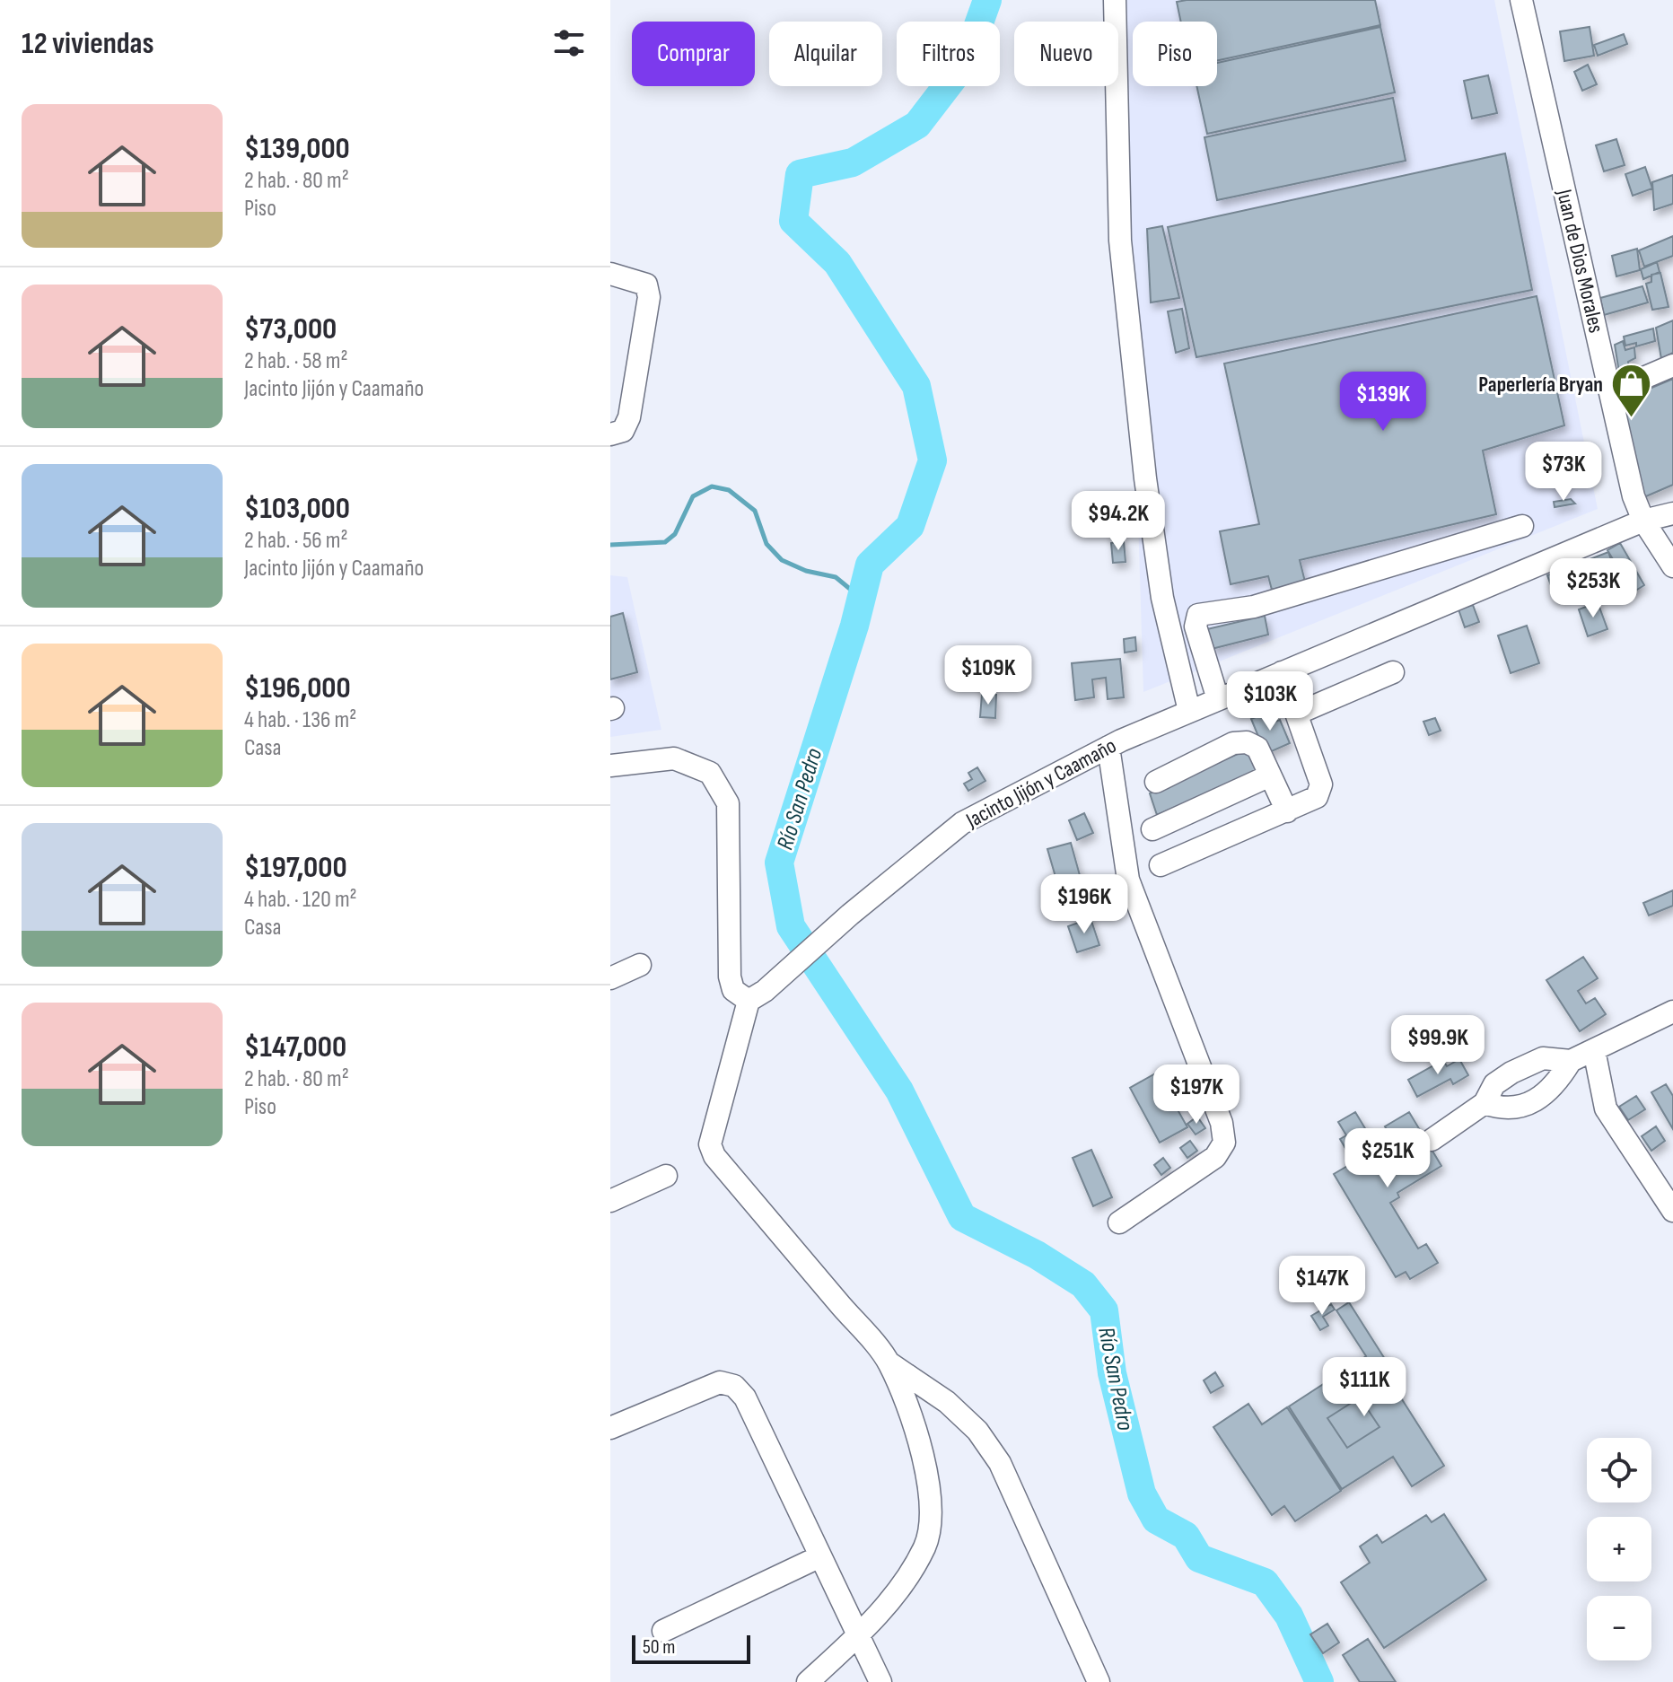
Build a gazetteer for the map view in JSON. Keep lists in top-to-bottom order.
{
  "streets": {
    "street": ["Juan de Dios Morales", "Jacinto Jijón y Caamaño"]
  },
  "crossings": [
    ["Juan de Dios Morales", "Jacinto Jijón y Caamaño"]
  ],
  "water": ["Río San Pedro"],
  "places": {
    "shop": ["Paperlería Bryan"]
  },
  "scale_bar": "50 m",
  "page": {
    "heading": "12 viviendas",
    "chip": [
      "Comprar",
      "Alquilar",
      "Filtros",
      "Nuevo",
      "Piso"
    ],
    "list": [
      {
        "name": "$139,000",
        "note": "2 hab. · 80 m² · Piso"
      },
      {
        "name": "$73,000",
        "note": "2 hab. · 58 m² · Jacinto Jijón y Caamaño"
      },
      {
        "name": "$103,000",
        "note": "2 hab. · 56 m² · Jacinto Jijón y Caamaño"
      },
      {
        "name": "$196,000",
        "note": "4 hab. · 136 m² · Casa"
      },
      {
        "name": "$197,000",
        "note": "4 hab. · 120 m² · Casa"
      },
      {
        "name": "$147,000",
        "note": "2 hab. · 80 m² · Piso"
      }
    ],
    "price": [
      "$139K",
      "$73K",
      "$94.2K",
      "$253K",
      "$109K",
      "$103K",
      "$196K",
      "$99.9K",
      "$197K",
      "$251K",
      "$147K",
      "$111K"
    ],
    "map_buttons": ["+", "−"],
    "scale": "50 m"
  }
}
